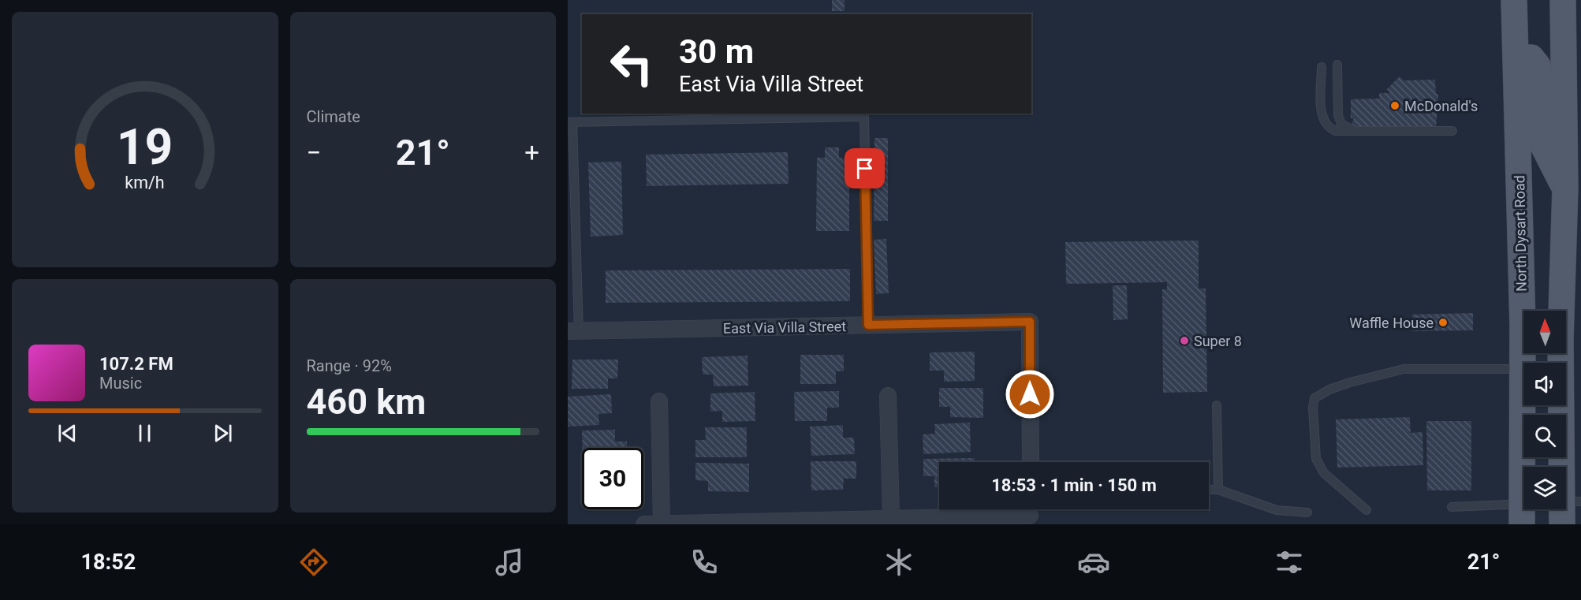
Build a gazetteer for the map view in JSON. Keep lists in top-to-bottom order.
{
  "streets": {
    "main road": ["North Dysart Road"],
    "street": ["East Via Villa Street"]
  },
  "places": ["McDonald's", "Waffle House", "Super 8"],
  "north": "top",
  "page": {
    "tile": [
      "Climate",
      ["Range · 92%", "460 km"]
    ],
    "turn": ["30 m", "East Via Villa Street"],
    "heat": ["−", "21°", "+"],
    "song": ["107.2 FM", "Music"],
    "limit": "30",
    "trip": "18:53 · 1 min · 150 m",
    "tabs": ["18:52", "21°"],
    "gauge": ["19", "km/h"]
  }
}
